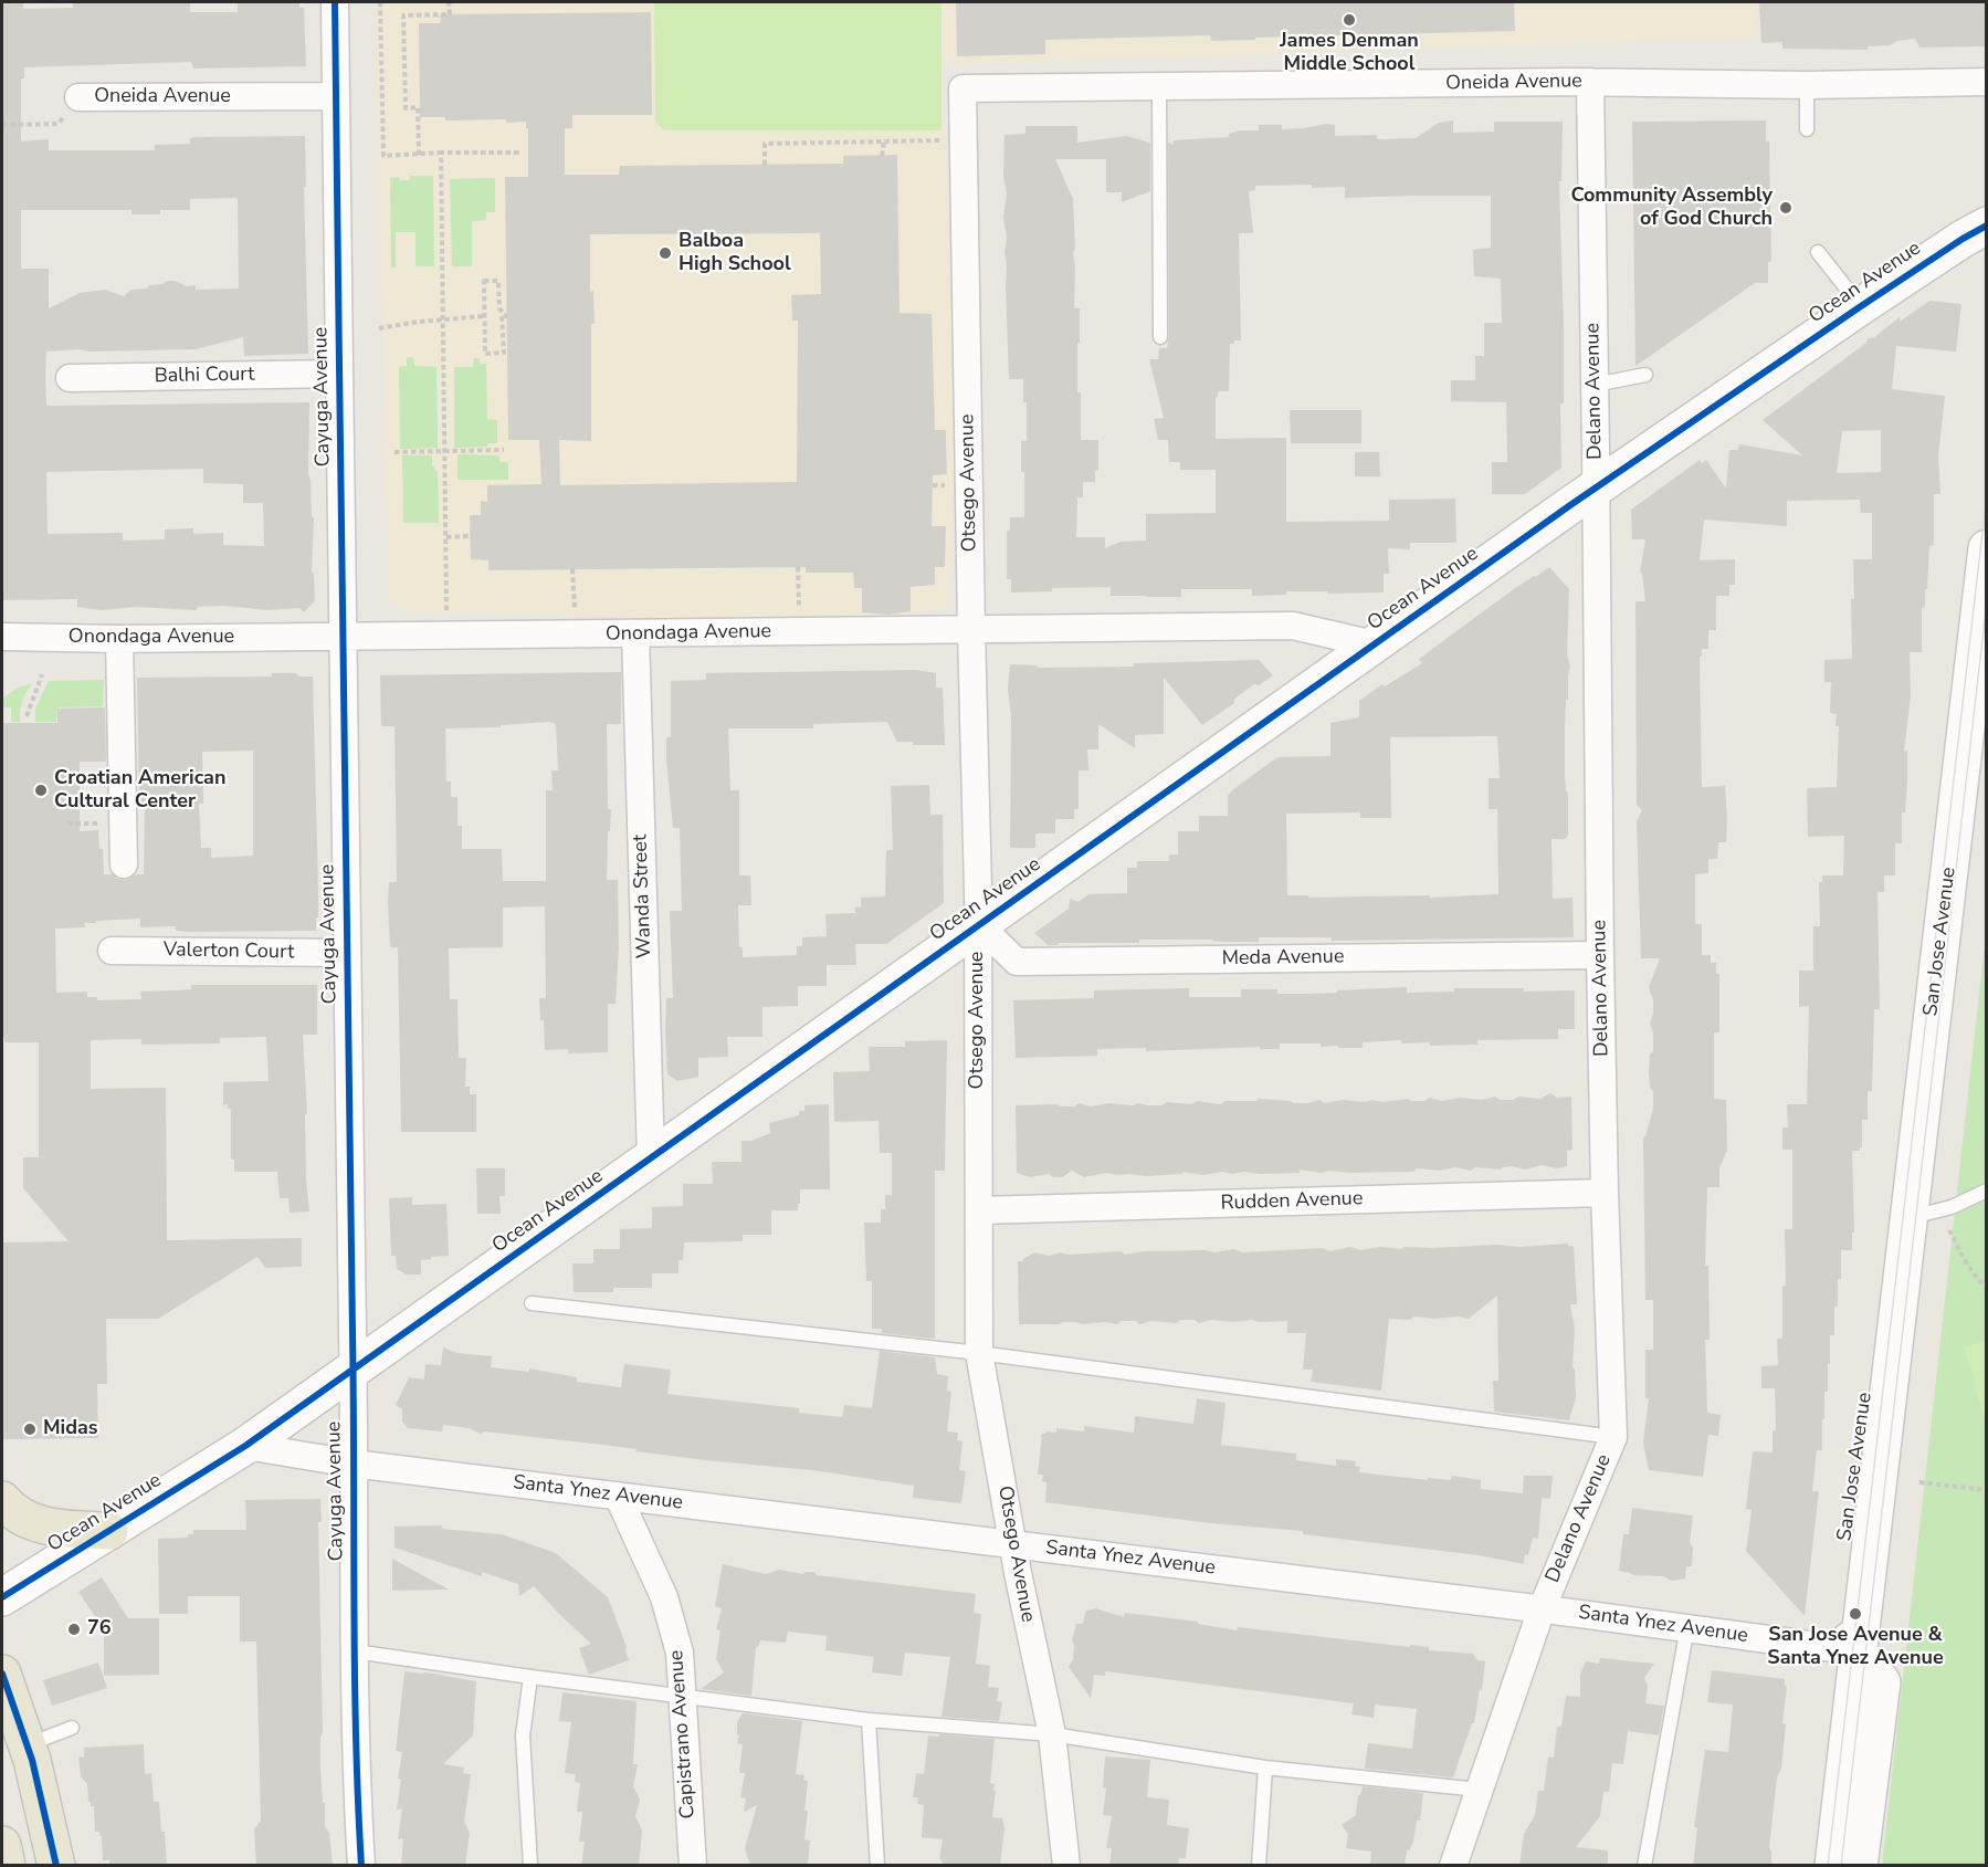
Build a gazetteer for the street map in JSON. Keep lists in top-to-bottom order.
{
  "streets": {
    "main road": ["Ocean Avenue", "San Jose Avenue"],
    "street": [
      "Oneida Avenue",
      "Balhi Court",
      "Delano Avenue",
      "Cayuga Avenue",
      "Otsego Avenue",
      "Onondaga Avenue",
      "Wanda Street",
      "Valerton Court",
      "Meda Avenue",
      "Rudden Avenue",
      "Santa Ynez Avenue",
      "Capistrano Avenue"
    ]
  },
  "crossings": [
    ["Oneida Avenue", "Delano Avenue"],
    ["Oneida Avenue", "Cayuga Avenue"],
    ["Oneida Avenue", "Otsego Avenue"],
    ["Ocean Avenue", "Delano Avenue"],
    ["Ocean Avenue", "Cayuga Avenue"],
    ["Ocean Avenue", "Otsego Avenue"],
    ["Ocean Avenue", "Onondaga Avenue"],
    ["Ocean Avenue", "Wanda Street"],
    ["Ocean Avenue", "Meda Avenue"],
    ["Ocean Avenue", "Santa Ynez Avenue"],
    ["Balhi Court", "Cayuga Avenue"],
    ["Delano Avenue", "Meda Avenue"],
    ["Delano Avenue", "Rudden Avenue"],
    ["Delano Avenue", "Santa Ynez Avenue"],
    ["Cayuga Avenue", "Onondaga Avenue"],
    ["Cayuga Avenue", "Valerton Court"],
    ["Cayuga Avenue", "Santa Ynez Avenue"],
    ["Otsego Avenue", "Onondaga Avenue"],
    ["Otsego Avenue", "Meda Avenue"],
    ["Otsego Avenue", "Rudden Avenue"],
    ["Otsego Avenue", "Santa Ynez Avenue"],
    ["Onondaga Avenue", "Wanda Street"],
    ["San Jose Avenue", "Santa Ynez Avenue"],
    ["Santa Ynez Avenue", "Capistrano Avenue"]
  ],
  "places": [
    "James Denman Middle School",
    "Community Assembly of God Church",
    "Balboa High School",
    "Croatian American Cultural Center",
    "Midas",
    "San Jose Avenue & Santa Ynez Avenue",
    "76"
  ]
}
